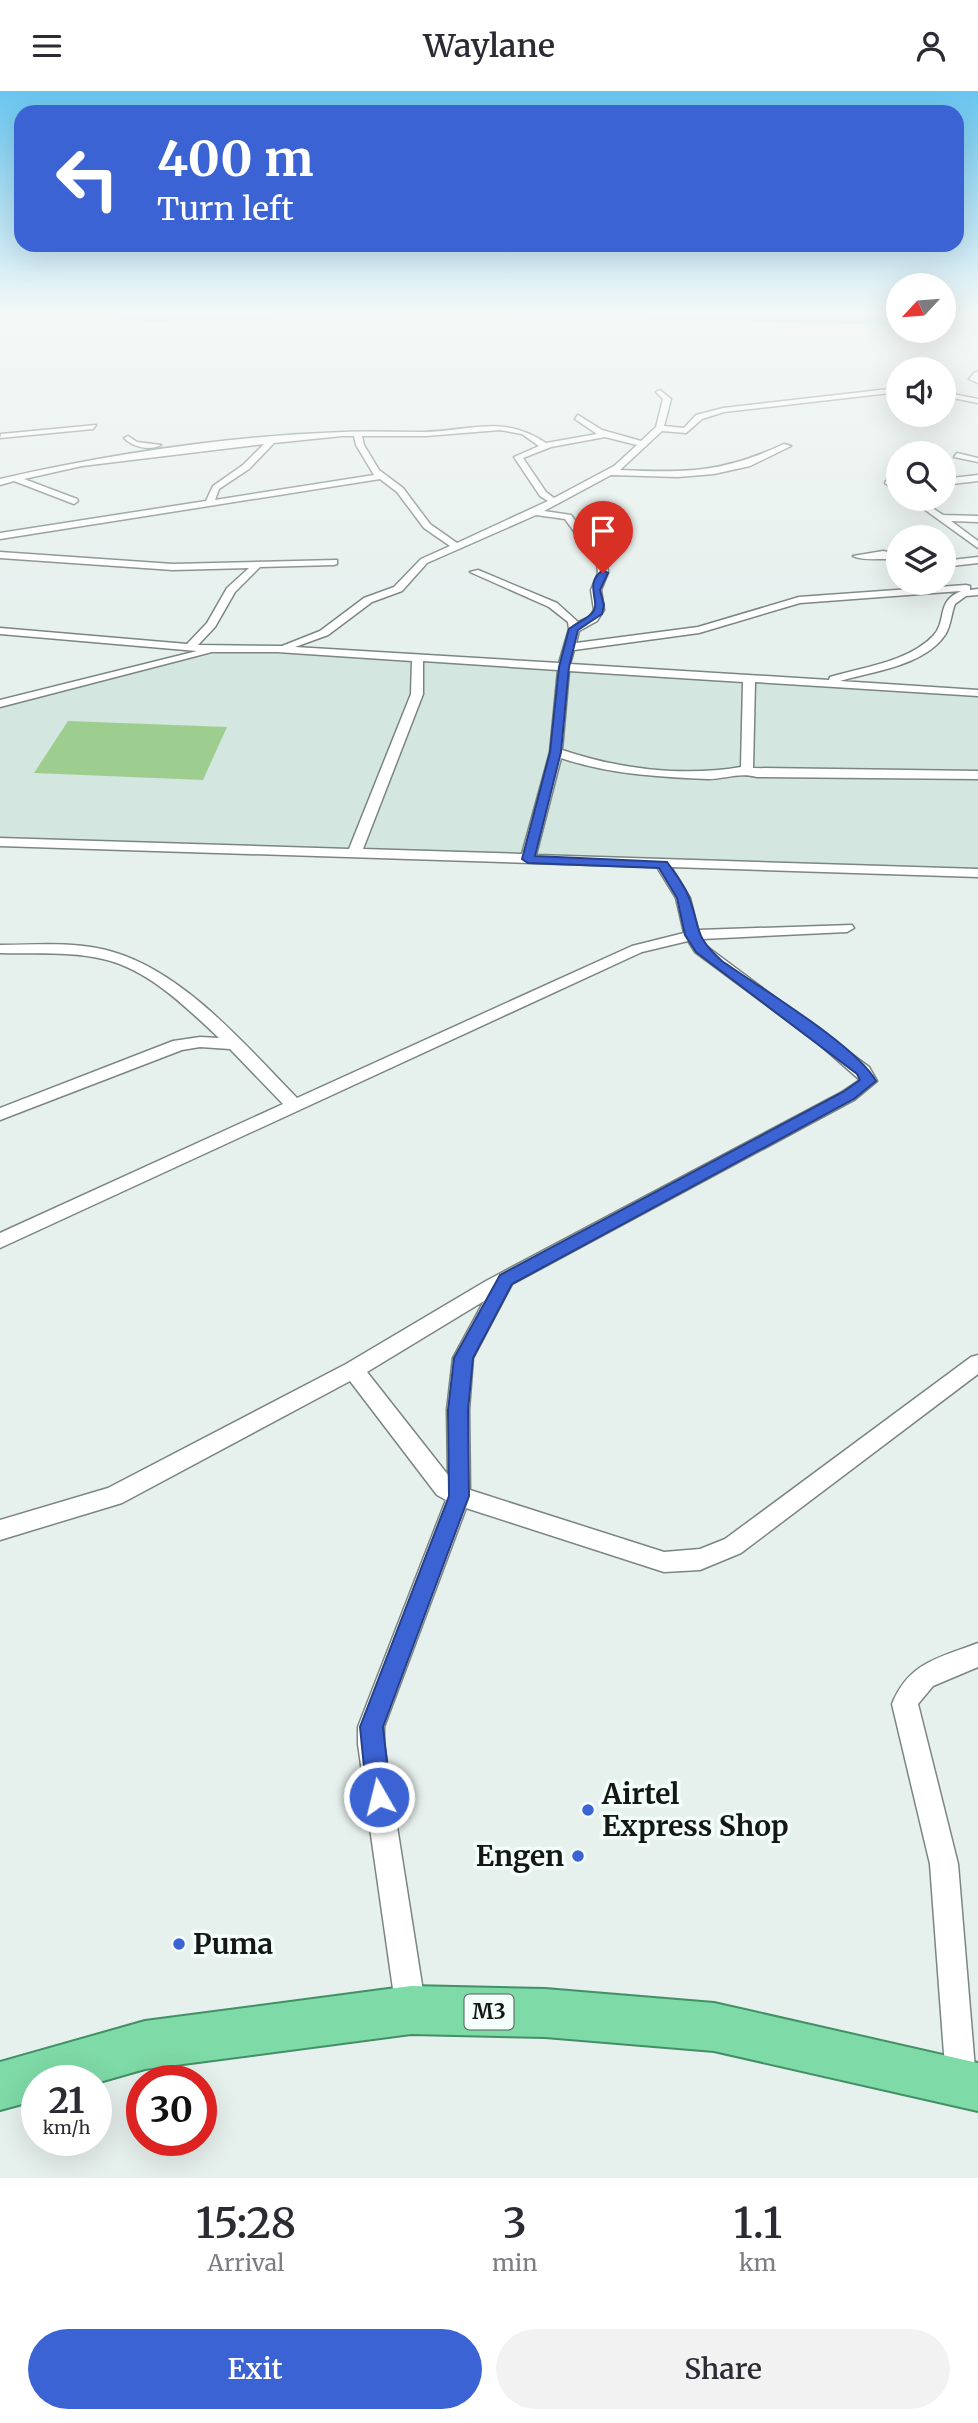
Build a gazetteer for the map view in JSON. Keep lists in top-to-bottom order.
{
  "streets": {
    "highway": ["M3"]
  },
  "places": ["Airtel Express Shop", "Engen", "Puma"],
  "north": "bottom left",
  "page": {
    "header": "Waylane",
    "turn": ["400 m", "Turn left"],
    "speed": "21 km/h",
    "limit": "30",
    "eta": [
      "15:28",
      "Arrival",
      "3",
      "min",
      "1.1",
      "km"
    ],
    "buttons": ["Exit", "Share"]
  }
}
